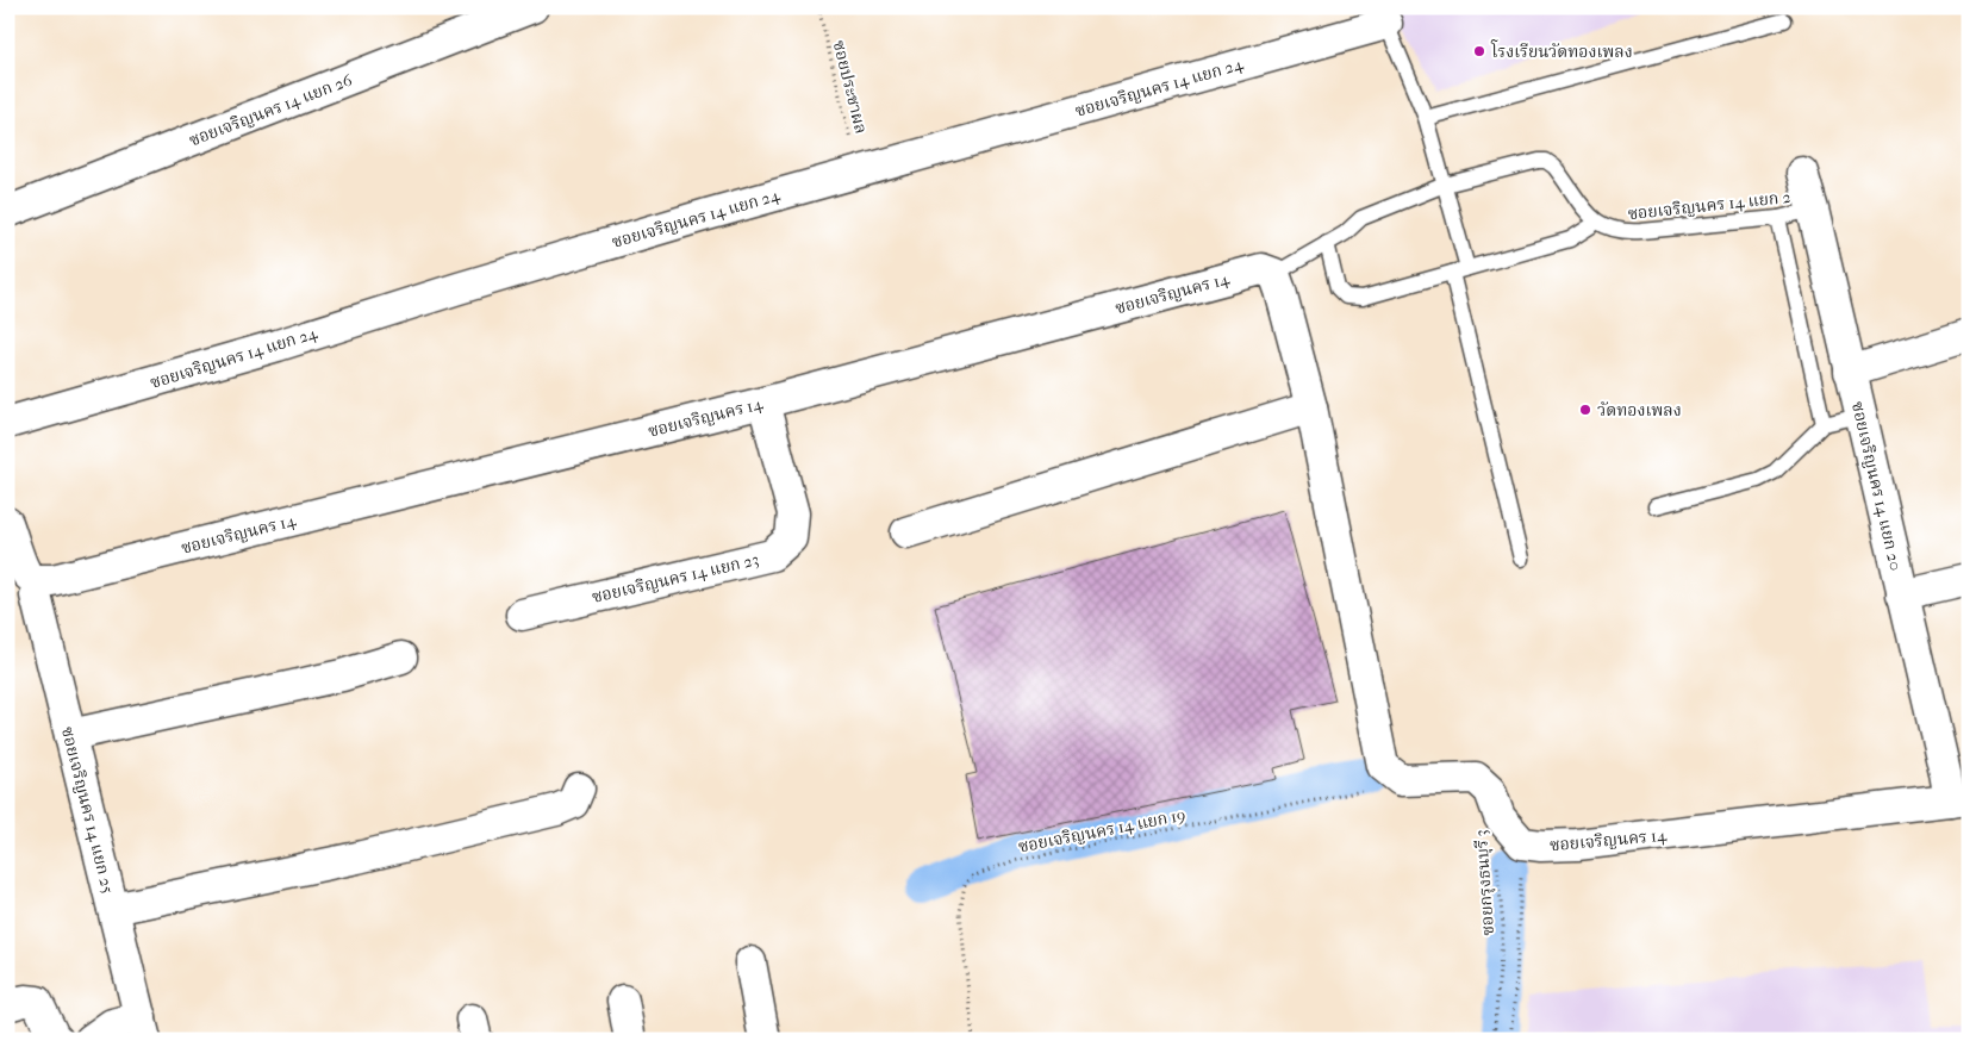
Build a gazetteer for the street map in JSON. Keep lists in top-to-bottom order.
{
  "streets": {
    "street": [
      "ซอยเจริญนคร 14 แยก 24",
      "ซอยเจริญนคร 14 แยก 26",
      "ซอยเจริญนคร 14",
      "ซอยเจริญนคร 14 แยก 20",
      "ซอยเจริญนคร 14 แยก 23",
      "ซอยเจริญนคร 14 แยก 25"
    ],
    "lane": ["ซอยเจริญนคร 14 แยก 2"],
    "path": ["ซอยประชาผล", "ซอยเจริญนคร 14 แยก 19", "ซอยกรุงธนบุรี 3"]
  },
  "crossings": [
    ["ซอยประชาผล", "ซอยเจริญนคร 14 แยก 24"],
    ["ซอยเจริญนคร 14 แยก 2", "ซอยเจริญนคร 14 แยก 20"],
    ["ซอยเจริญนคร 14", "ซอยเจริญนคร 14 แยก 20"],
    ["ซอยเจริญนคร 14", "ซอยเจริญนคร 14 แยก 23"],
    ["ซอยเจริญนคร 14", "ซอยเจริญนคร 14 แยก 25"],
    ["ซอยเจริญนคร 14", "ซอยกรุงธนบุรี 3"]
  ],
  "places": ["โรงเรียนวัดทองเพลง", "วัดทองเพลง"]
}
